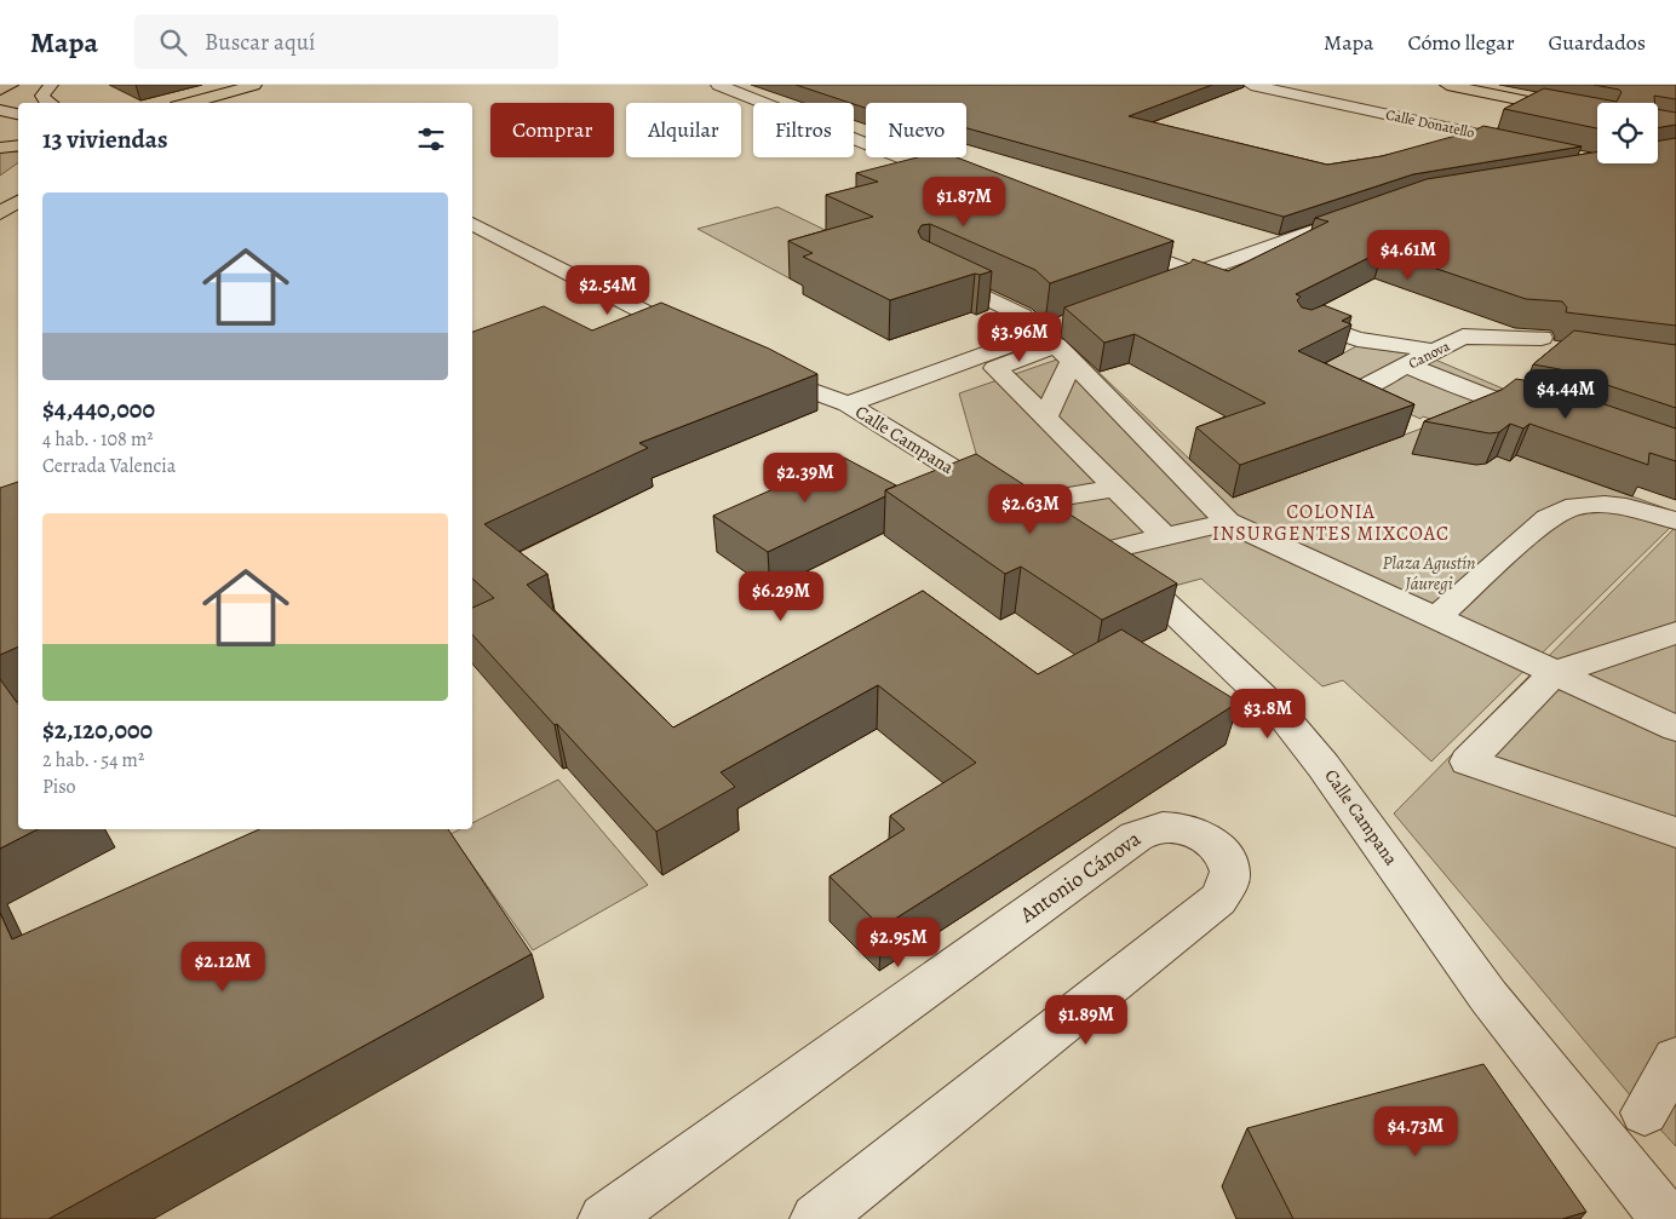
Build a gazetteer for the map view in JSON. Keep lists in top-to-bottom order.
{
  "streets": {
    "street": [
      "Calle Donatello",
      "Canova",
      "Calle Campana",
      "Antonio Cánova"
    ]
  },
  "districts": ["COLONIA INSURGENTES MIXCOAC"],
  "parks": ["Plaza Agustín Jáuregi"],
  "page": {
    "header": "Mapa",
    "search": "Buscar aquí",
    "nav": ["Mapa", "Cómo llegar", "Guardados"],
    "chip": [
      "Comprar",
      "Alquilar",
      "Filtros",
      "Nuevo"
    ],
    "heading": "13 viviendas",
    "list": [
      {
        "name": "$4,440,000",
        "note": "4 hab. · 108 m² · Cerrada Valencia"
      },
      {
        "name": "$2,120,000",
        "note": "2 hab. · 54 m² · Piso"
      }
    ],
    "price": [
      "$1.87M",
      "$4.61M",
      "$2.54M",
      "$3.96M",
      "$4.44M",
      "$2.39M",
      "$2.63M",
      "$6.29M",
      "$3.8M",
      "$2.95M",
      "$2.12M",
      "$1.89M",
      "$4.73M"
    ]
  }
}
